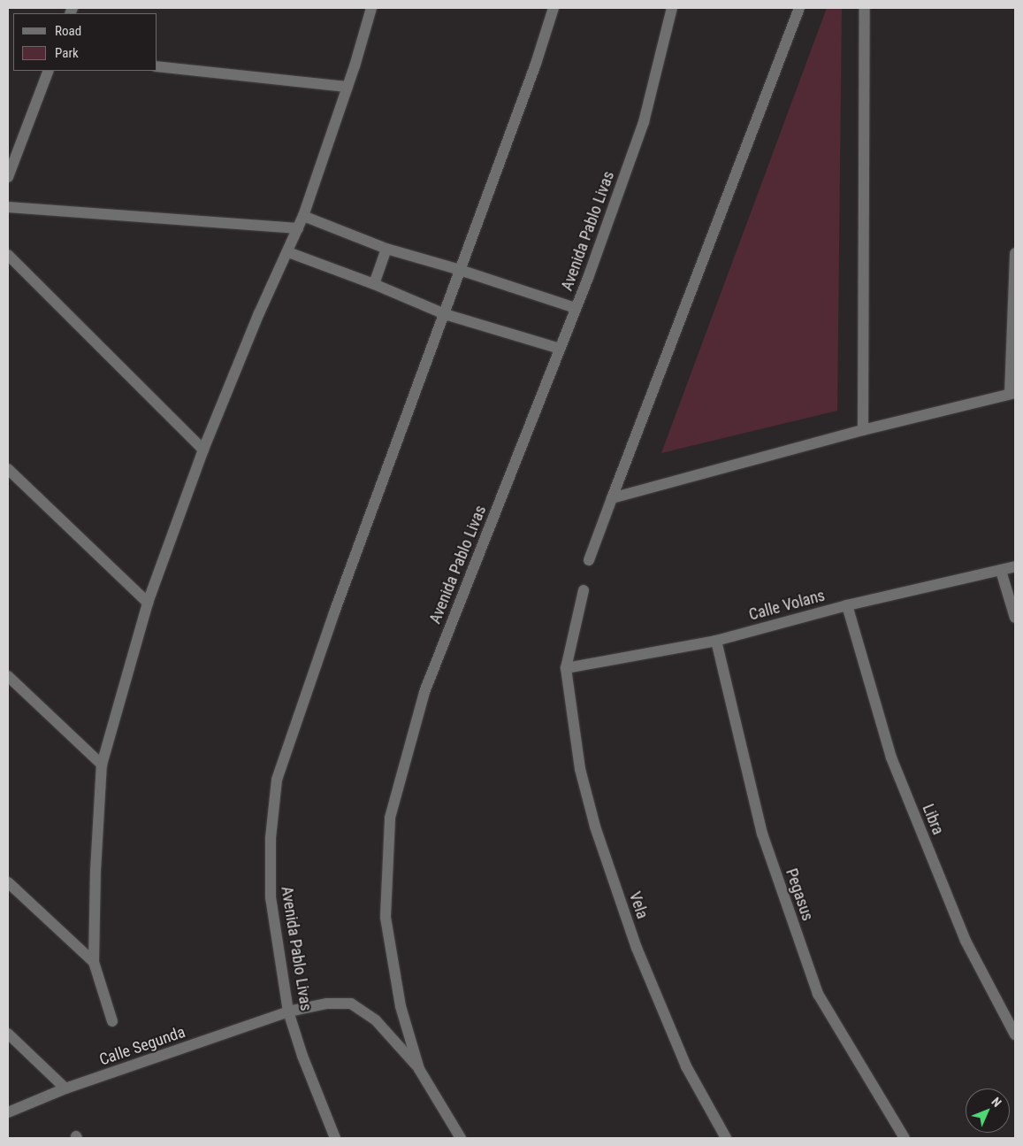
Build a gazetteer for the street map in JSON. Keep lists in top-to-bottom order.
{
  "streets": {
    "street": [
      "Avenida Pablo Livas",
      "Calle Volans",
      "Libra",
      "Pegasus",
      "Vela",
      "Calle Segunda"
    ]
  },
  "crossings": [
    ["Avenida Pablo Livas", "Calle Segunda"],
    ["Calle Volans", "Libra"],
    ["Calle Volans", "Pegasus"],
    ["Calle Volans", "Vela"]
  ],
  "legend": ["Road", "Park"],
  "north": "top right"
}
